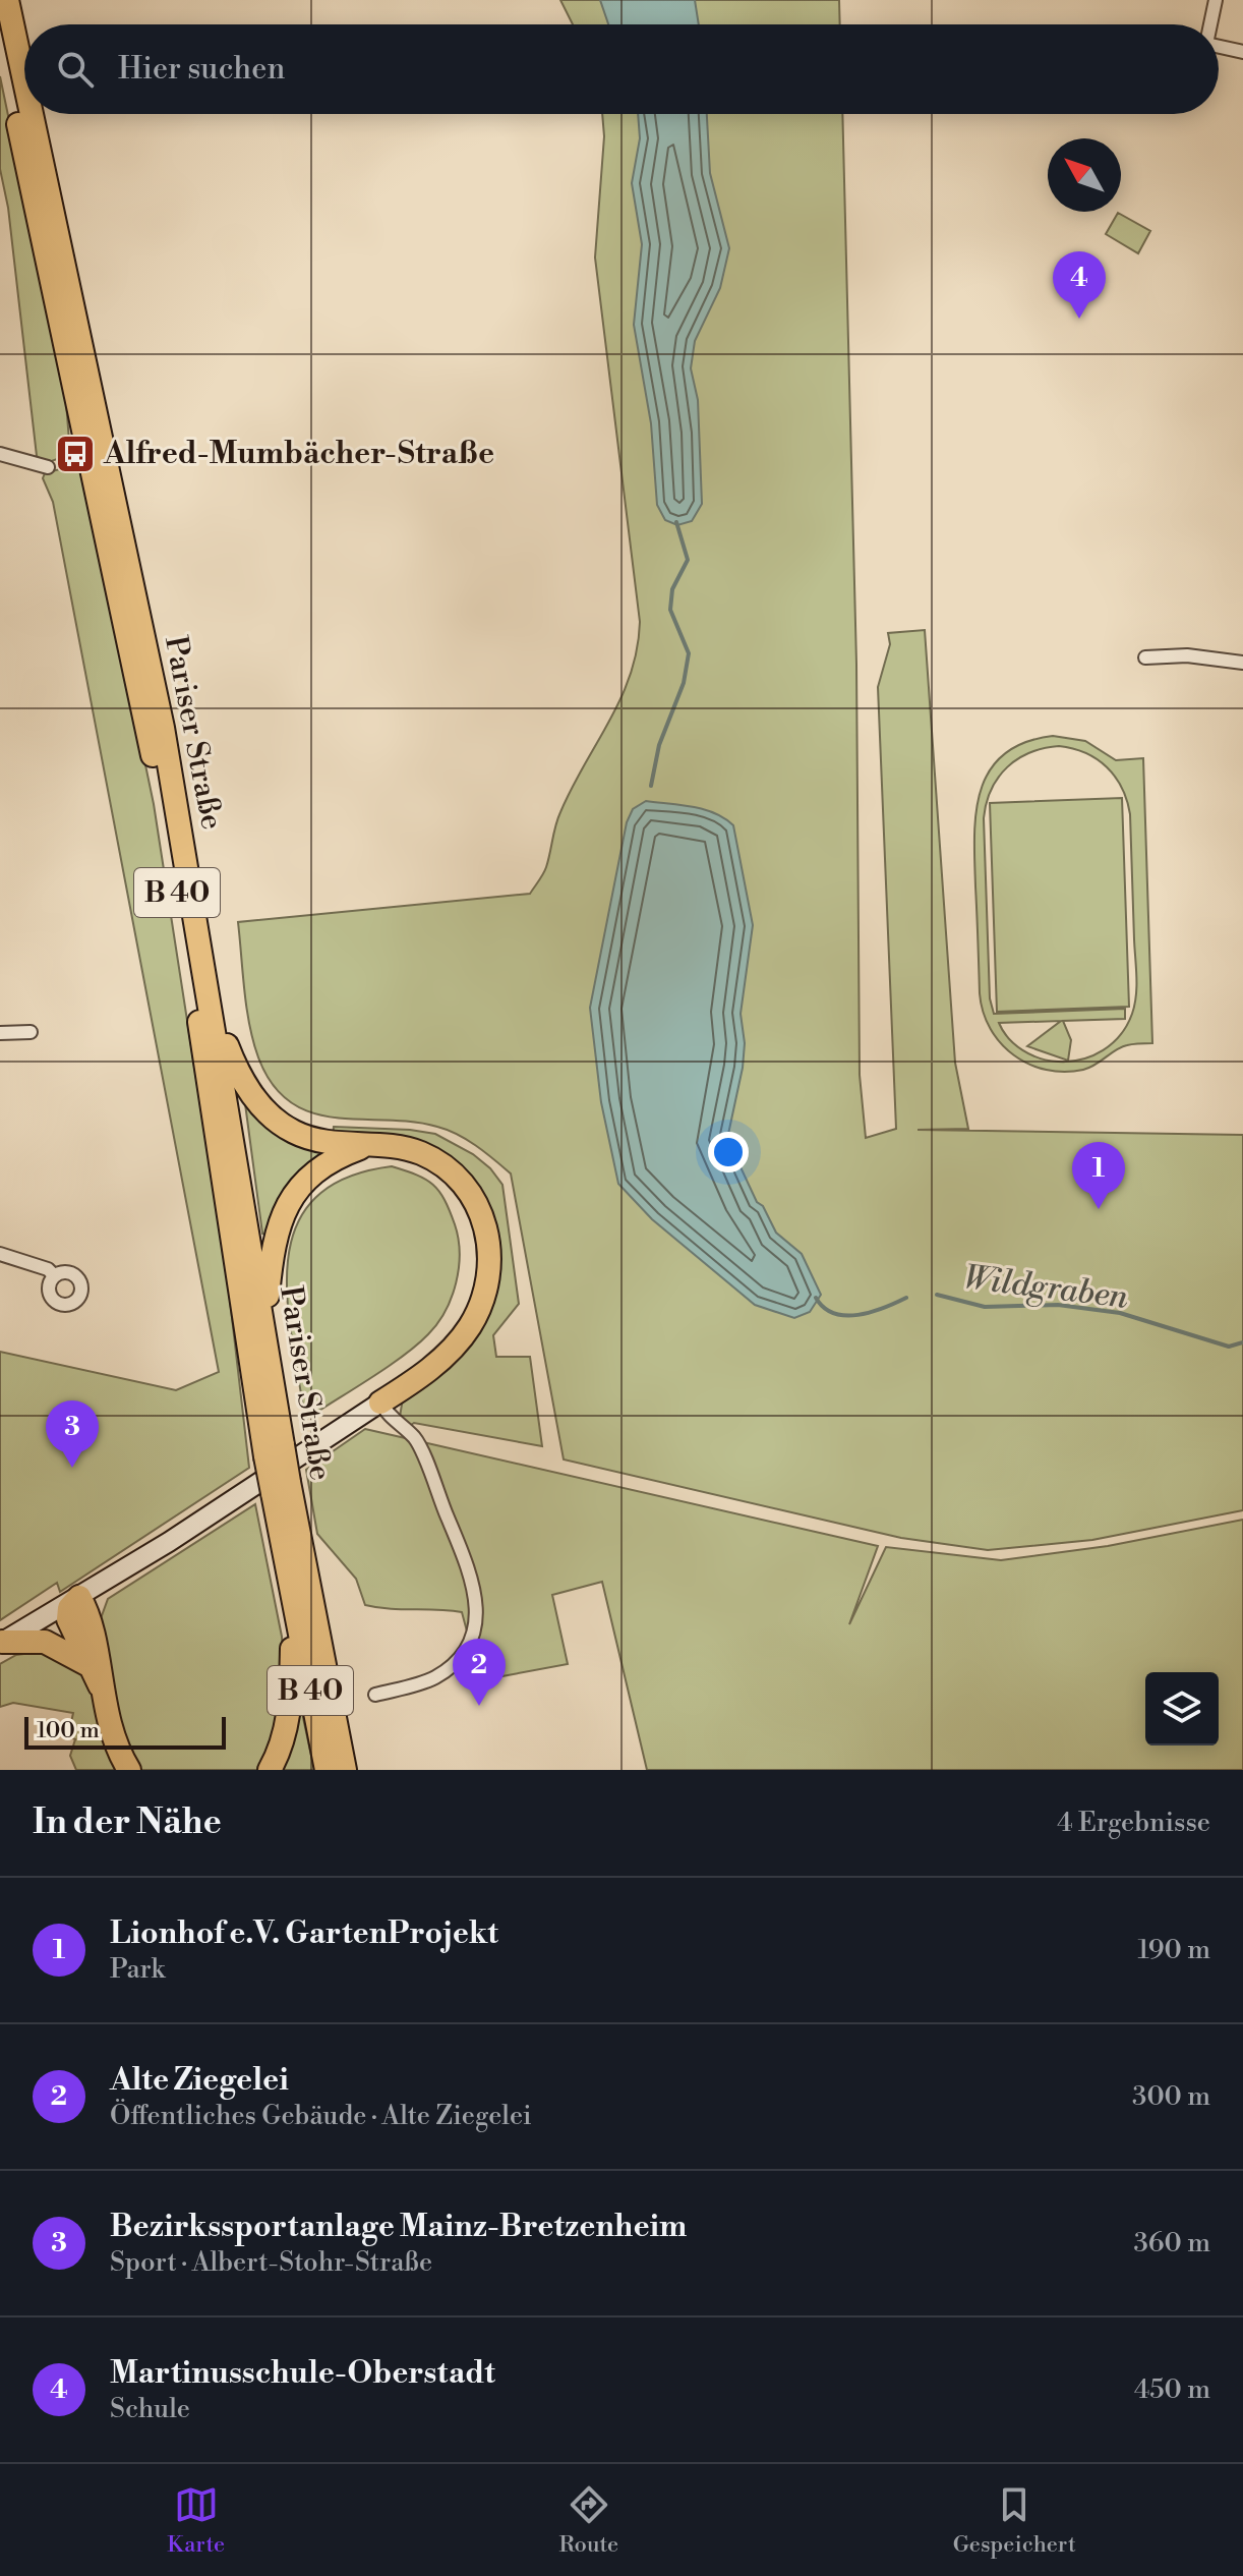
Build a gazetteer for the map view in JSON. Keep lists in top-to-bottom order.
{
  "streets": {
    "highway": ["Pariser Straße", "B 40"]
  },
  "crossings": [
    ["Pariser Straße", "B 40"]
  ],
  "water": ["Wildgraben"],
  "places": {
    "bus stop": ["Alfred-Mumbächer-Straße"]
  },
  "scale_bar": "100 m",
  "north": "top left",
  "page": {
    "search": "Hier suchen",
    "pins": [
      "4",
      "1",
      "3",
      "2"
    ],
    "scale": "100 m",
    "heading": ["In der Nähe", "4 Ergebnisse"],
    "list": [
      {
        "mark": "1",
        "name": "Lionhof e.V. GartenProjekt",
        "note": "Park",
        "value": "190 m"
      },
      {
        "mark": "2",
        "name": "Alte Ziegelei",
        "note": "Öffentliches Gebäude · Alte Ziegelei",
        "value": "300 m"
      },
      {
        "mark": "3",
        "name": "Bezirkssportanlage Mainz-Bretzenheim",
        "note": "Sport · Albert-Stohr-Straße",
        "value": "360 m"
      },
      {
        "mark": "4",
        "name": "Martinusschule-Oberstadt",
        "note": "Schule",
        "value": "450 m"
      }
    ],
    "nav": ["Karte", "Route", "Gespeichert"]
  }
}
